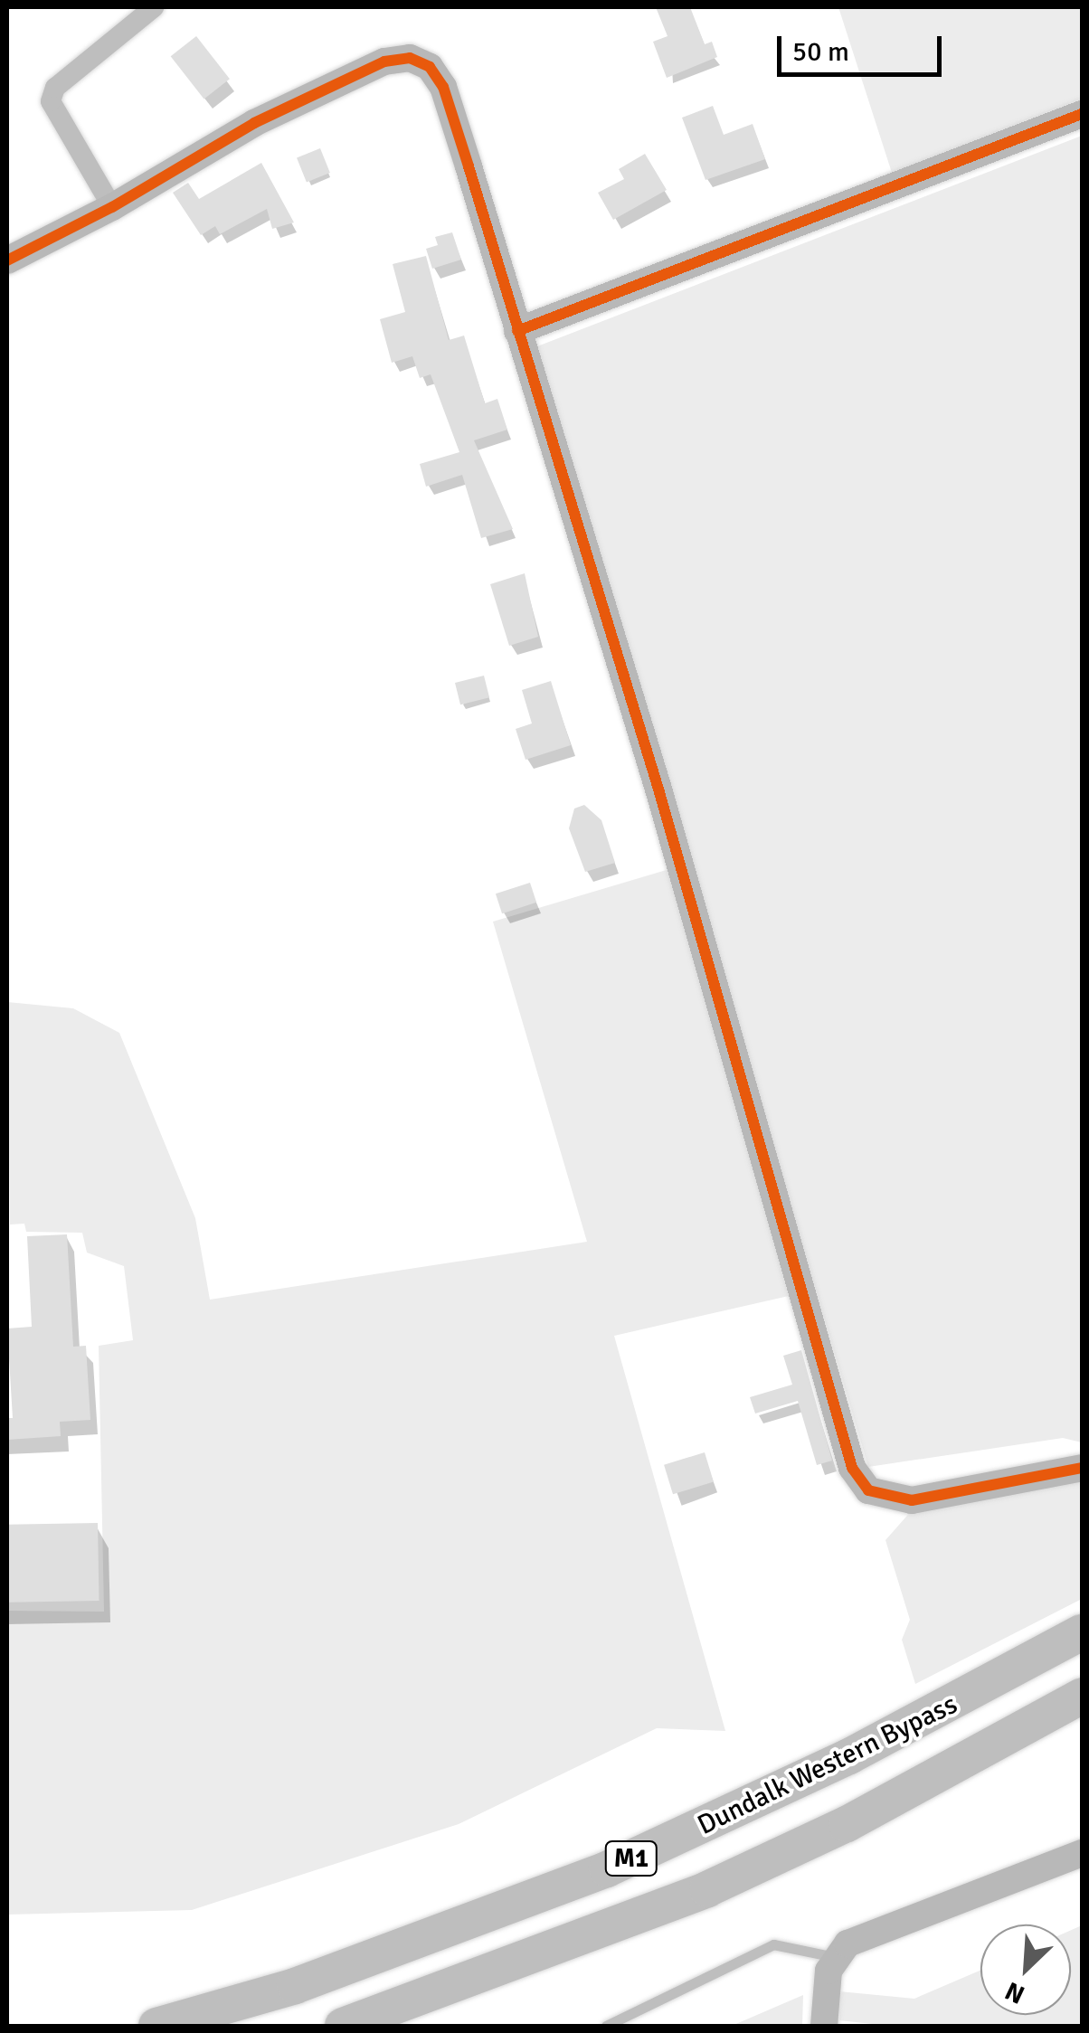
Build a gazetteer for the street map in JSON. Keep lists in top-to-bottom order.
{
  "streets": {
    "highway": ["Dundalk Western Bypass", "M1"]
  },
  "scale_bar": "50 m",
  "north": "bottom left"
}
